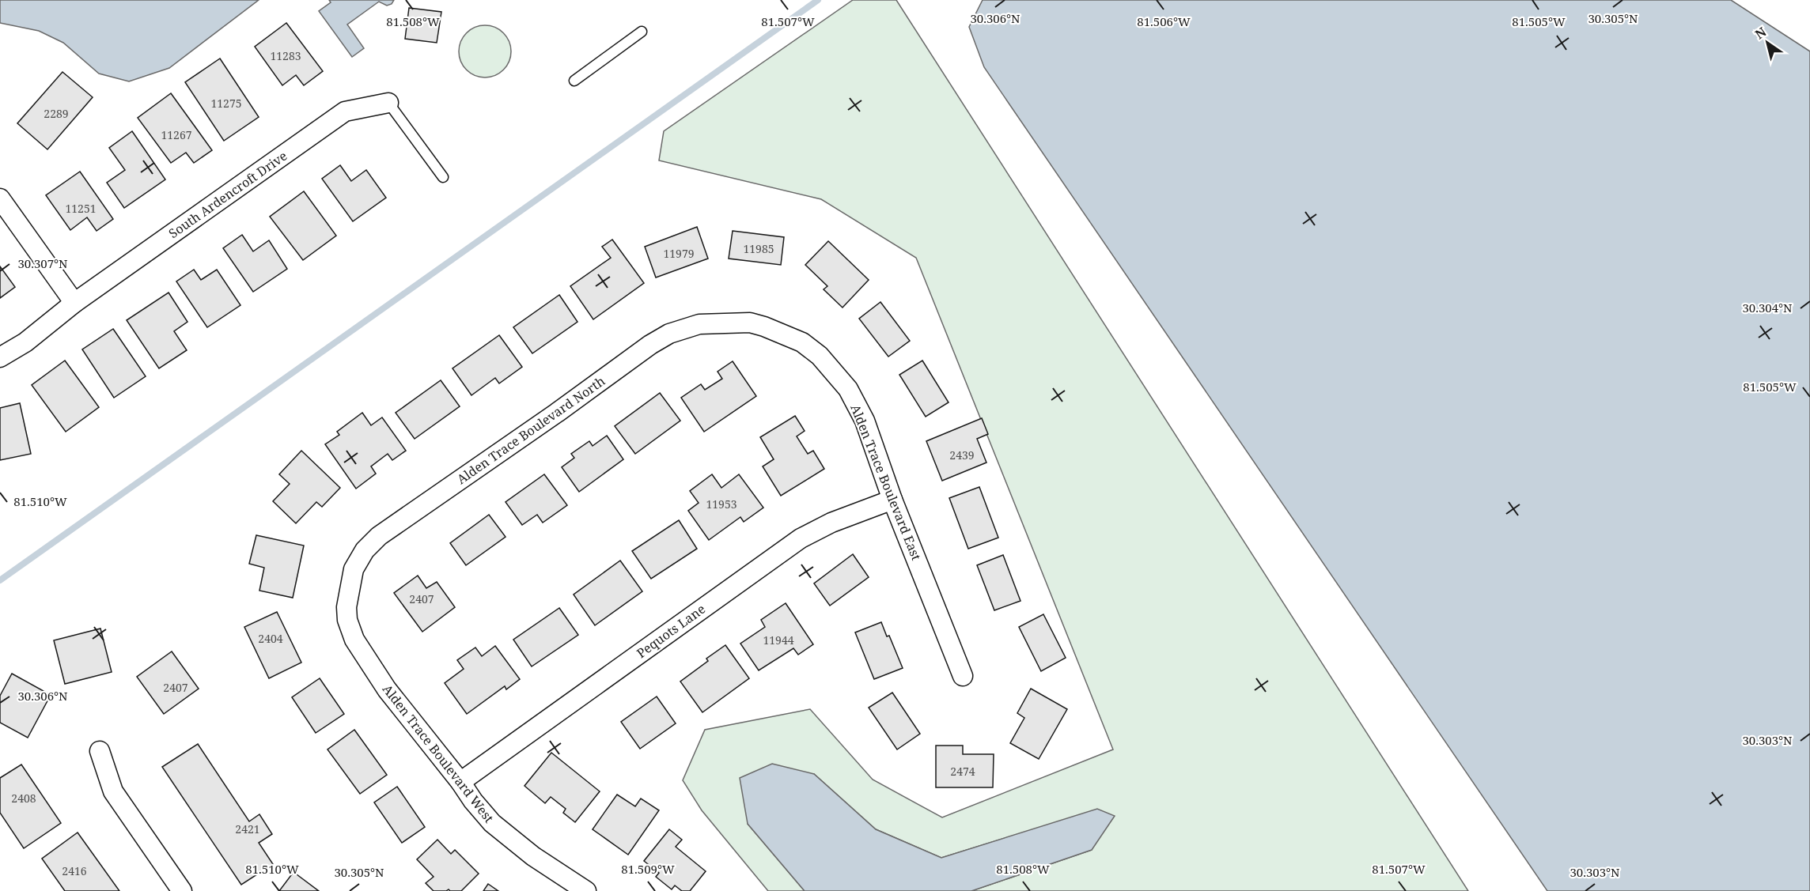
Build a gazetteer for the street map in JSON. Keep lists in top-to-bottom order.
{
  "streets": {
    "street": [
      "South Ardencroft Drive",
      "Alden Trace Boulevard North",
      "Alden Trace Boulevard East",
      "Pequots Lane",
      "Alden Trace Boulevard West"
    ]
  },
  "crossings": [
    ["Alden Trace Boulevard North", "Alden Trace Boulevard East"],
    ["Alden Trace Boulevard North", "Alden Trace Boulevard West"],
    ["Alden Trace Boulevard East", "Pequots Lane"],
    ["Pequots Lane", "Alden Trace Boulevard West"]
  ],
  "house_numbers": [
    "11283",
    "11275",
    "2289",
    "11267",
    "11251",
    "11985",
    "11979",
    "2439",
    "11953",
    "2407",
    "2404",
    "11944",
    "2407",
    "2474",
    "2408",
    "2421",
    "2416"
  ],
  "north": "top left",
  "coordinates": [
    "30.306°N",
    "30.305°N",
    "81.507°W",
    "81.508°W",
    "81.506°W",
    "81.505°W",
    "30.307°N",
    "30.304°N",
    "81.510°W",
    "30.303°N",
    "81.509°W"
  ]
}
